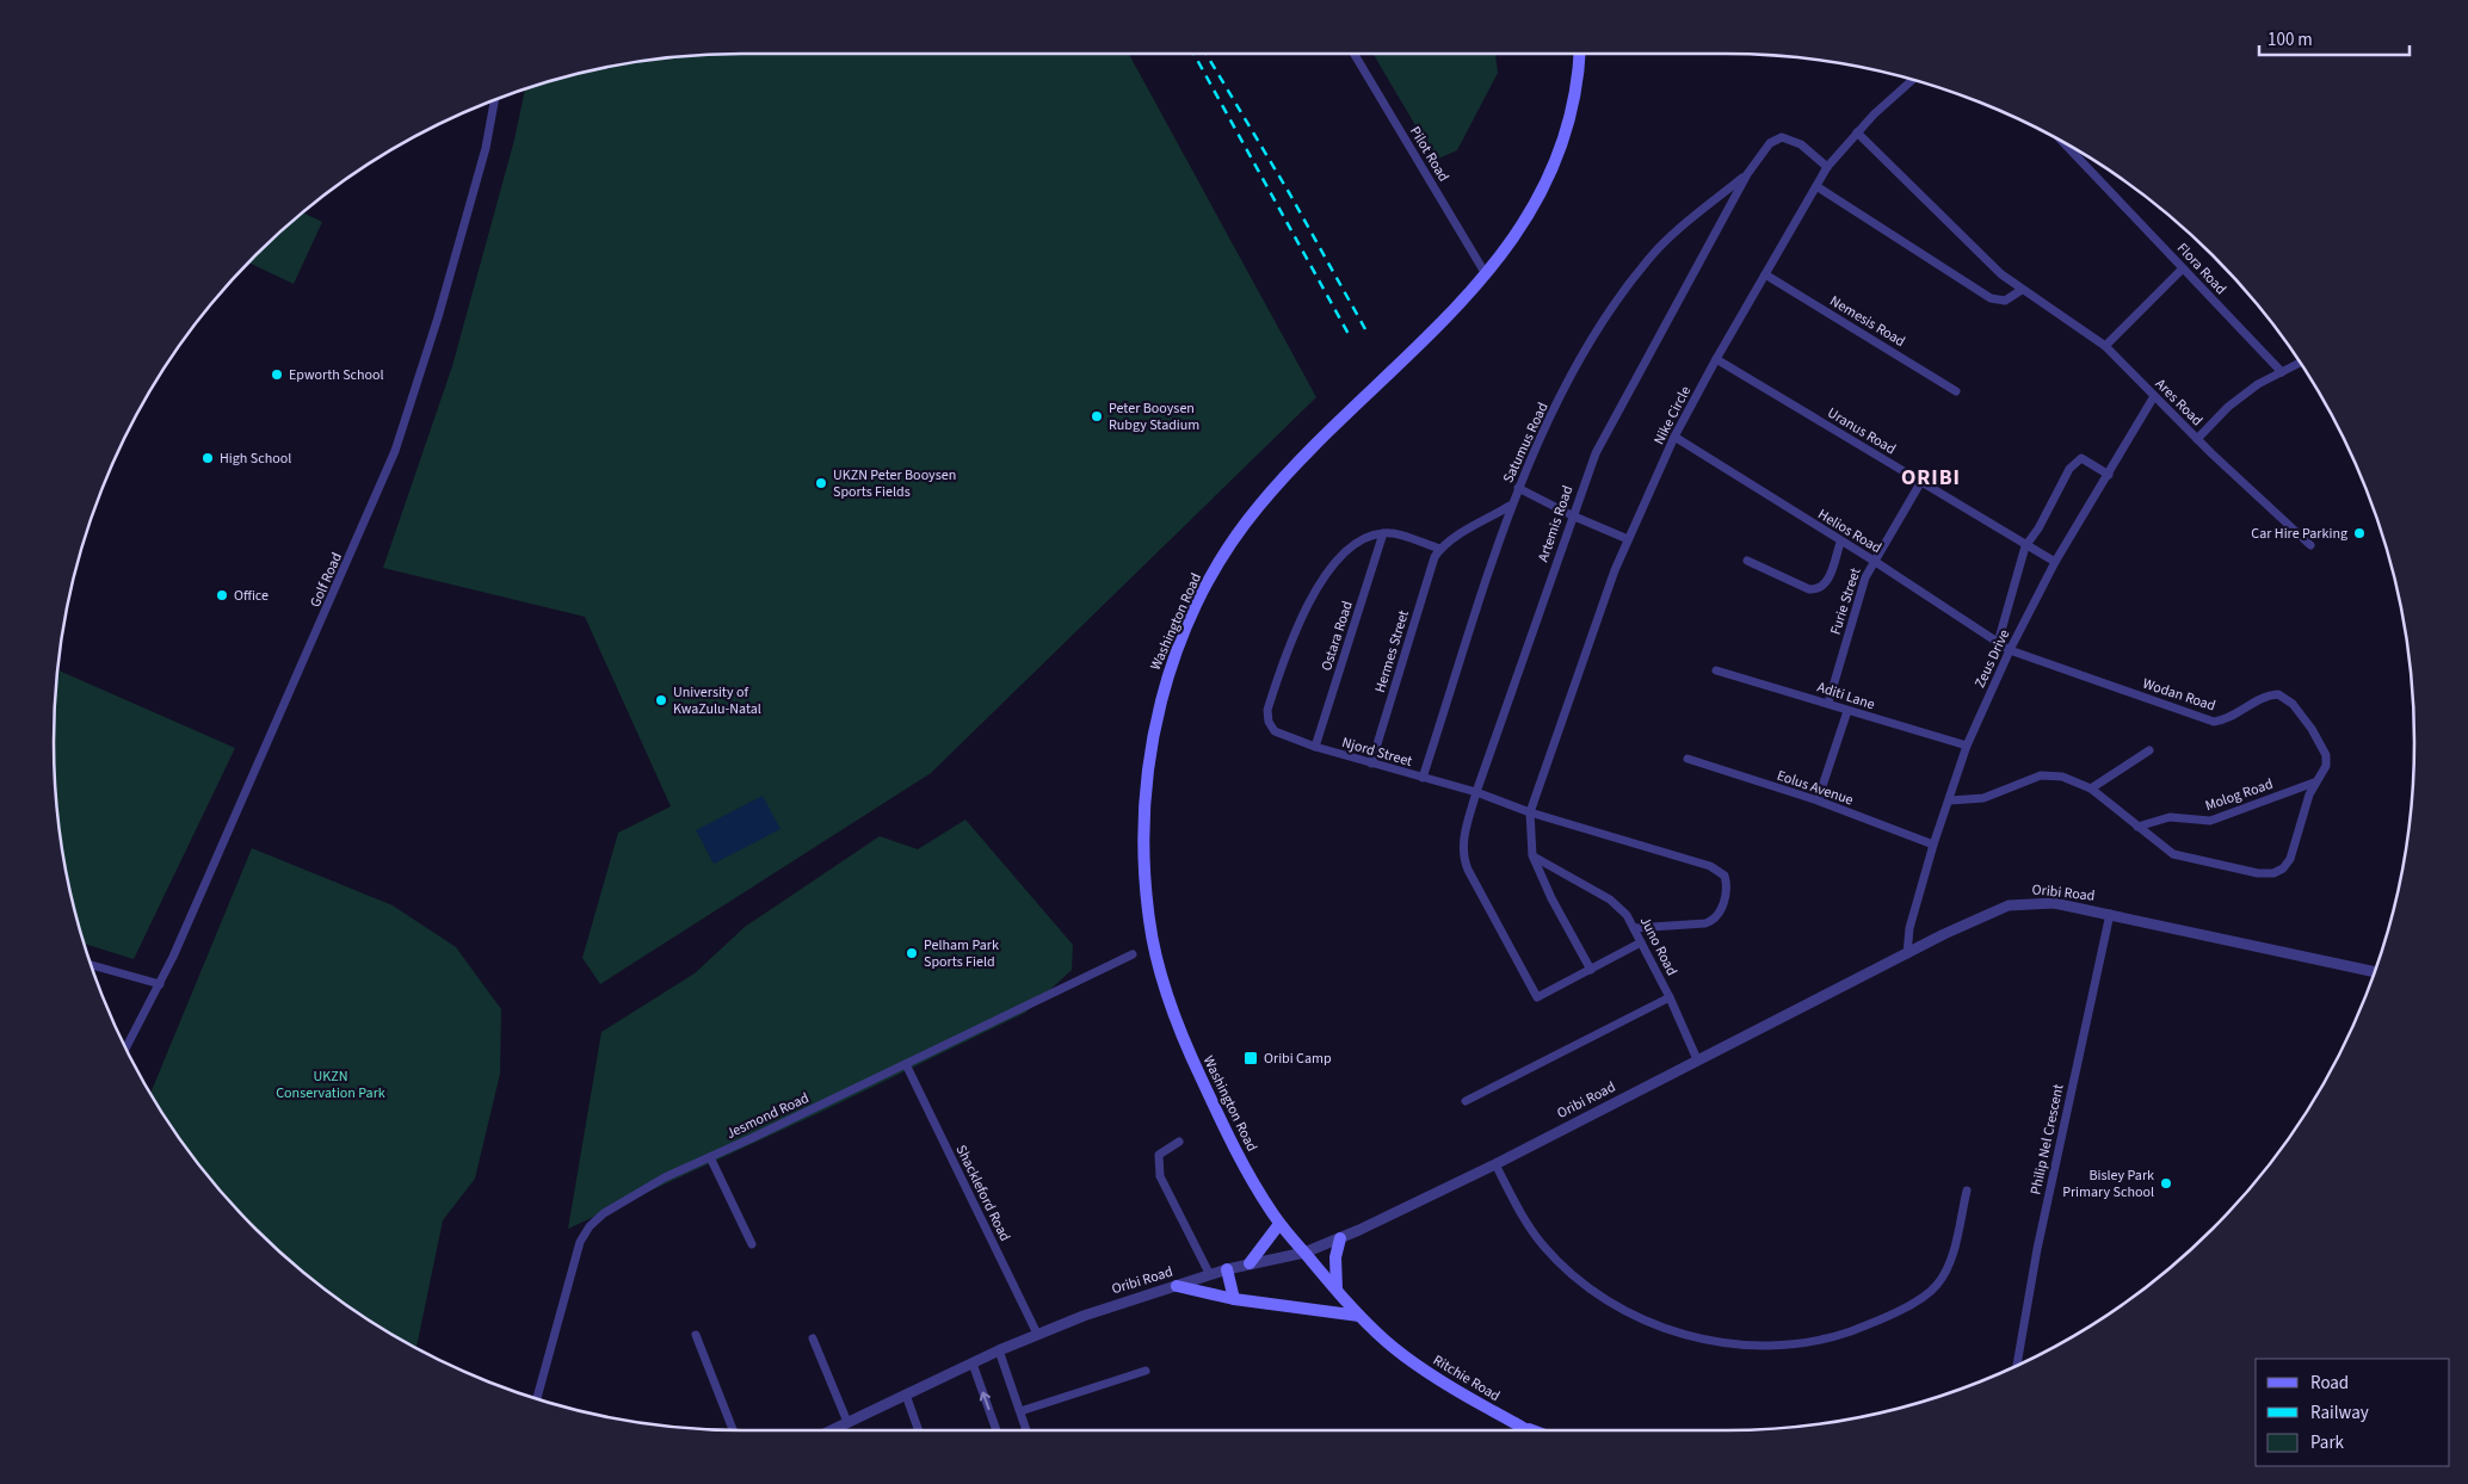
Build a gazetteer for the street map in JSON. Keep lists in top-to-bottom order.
{
  "streets": {
    "main road": ["Washington Road", "Ritchie Road"],
    "street": [
      "Pilot Road",
      "Flora Road",
      "Nemesis Road",
      "Ares Road",
      "Nike Circle",
      "Uranus Road",
      "Satumus Road",
      "Artemis Road",
      "Helios Road",
      "Golf Road",
      "Furie Street",
      "Ostara Road",
      "Hermes Street",
      "Zeus Drive",
      "Wodan Road",
      "Aditi Lane",
      "Njord Street",
      "Eolus Avenue",
      "Molog Road",
      "Oribi Road",
      "Juno Road",
      "Jesmond Road",
      "Philip Nel Crescent",
      "Shackleford Road"
    ]
  },
  "crossings": [
    ["Pilot Road", "Washington Road"],
    ["Nemesis Road", "Nike Circle"],
    ["Ares Road", "Nike Circle"],
    ["Ares Road", "Zeus Drive"],
    ["Nike Circle", "Uranus Road"],
    ["Nike Circle", "Artemis Road"],
    ["Nike Circle", "Helios Road"],
    ["Nike Circle", "Njord Street"],
    ["Uranus Road", "Furie Street"],
    ["Uranus Road", "Zeus Drive"],
    ["Satumus Road", "Artemis Road"],
    ["Satumus Road", "Njord Street"],
    ["Artemis Road", "Njord Street"],
    ["Helios Road", "Furie Street"],
    ["Helios Road", "Zeus Drive"],
    ["Helios Road", "Wodan Road"],
    ["Furie Street", "Aditi Lane"],
    ["Washington Road", "Oribi Road"],
    ["Washington Road", "Ritchie Road"],
    ["Ostara Road", "Njord Street"],
    ["Hermes Street", "Njord Street"],
    ["Zeus Drive", "Wodan Road"],
    ["Zeus Drive", "Aditi Lane"],
    ["Zeus Drive", "Eolus Avenue"],
    ["Zeus Drive", "Oribi Road"],
    ["Wodan Road", "Molog Road"],
    ["Njord Street", "Juno Road"],
    ["Oribi Road", "Juno Road"],
    ["Oribi Road", "Philip Nel Crescent"],
    ["Oribi Road", "Shackleford Road"],
    ["Jesmond Road", "Shackleford Road"]
  ],
  "districts": ["ORIBI"],
  "parks": ["UKZN Conservation Park"],
  "places": {
    "other": [
      "Epworth School",
      "Peter Booysen Rubgy Stadium",
      "High School",
      "UKZN Peter Booysen Sports Fields",
      "Car Hire Parking",
      "Office",
      "University of KwaZulu-Natal",
      "Pelham Park Sports Field",
      "Bisley Park Primary School"
    ],
    "transit": ["Oribi Camp"]
  },
  "legend": ["Road", "Railway", "Park"],
  "scale_bar": "100 m"
}
